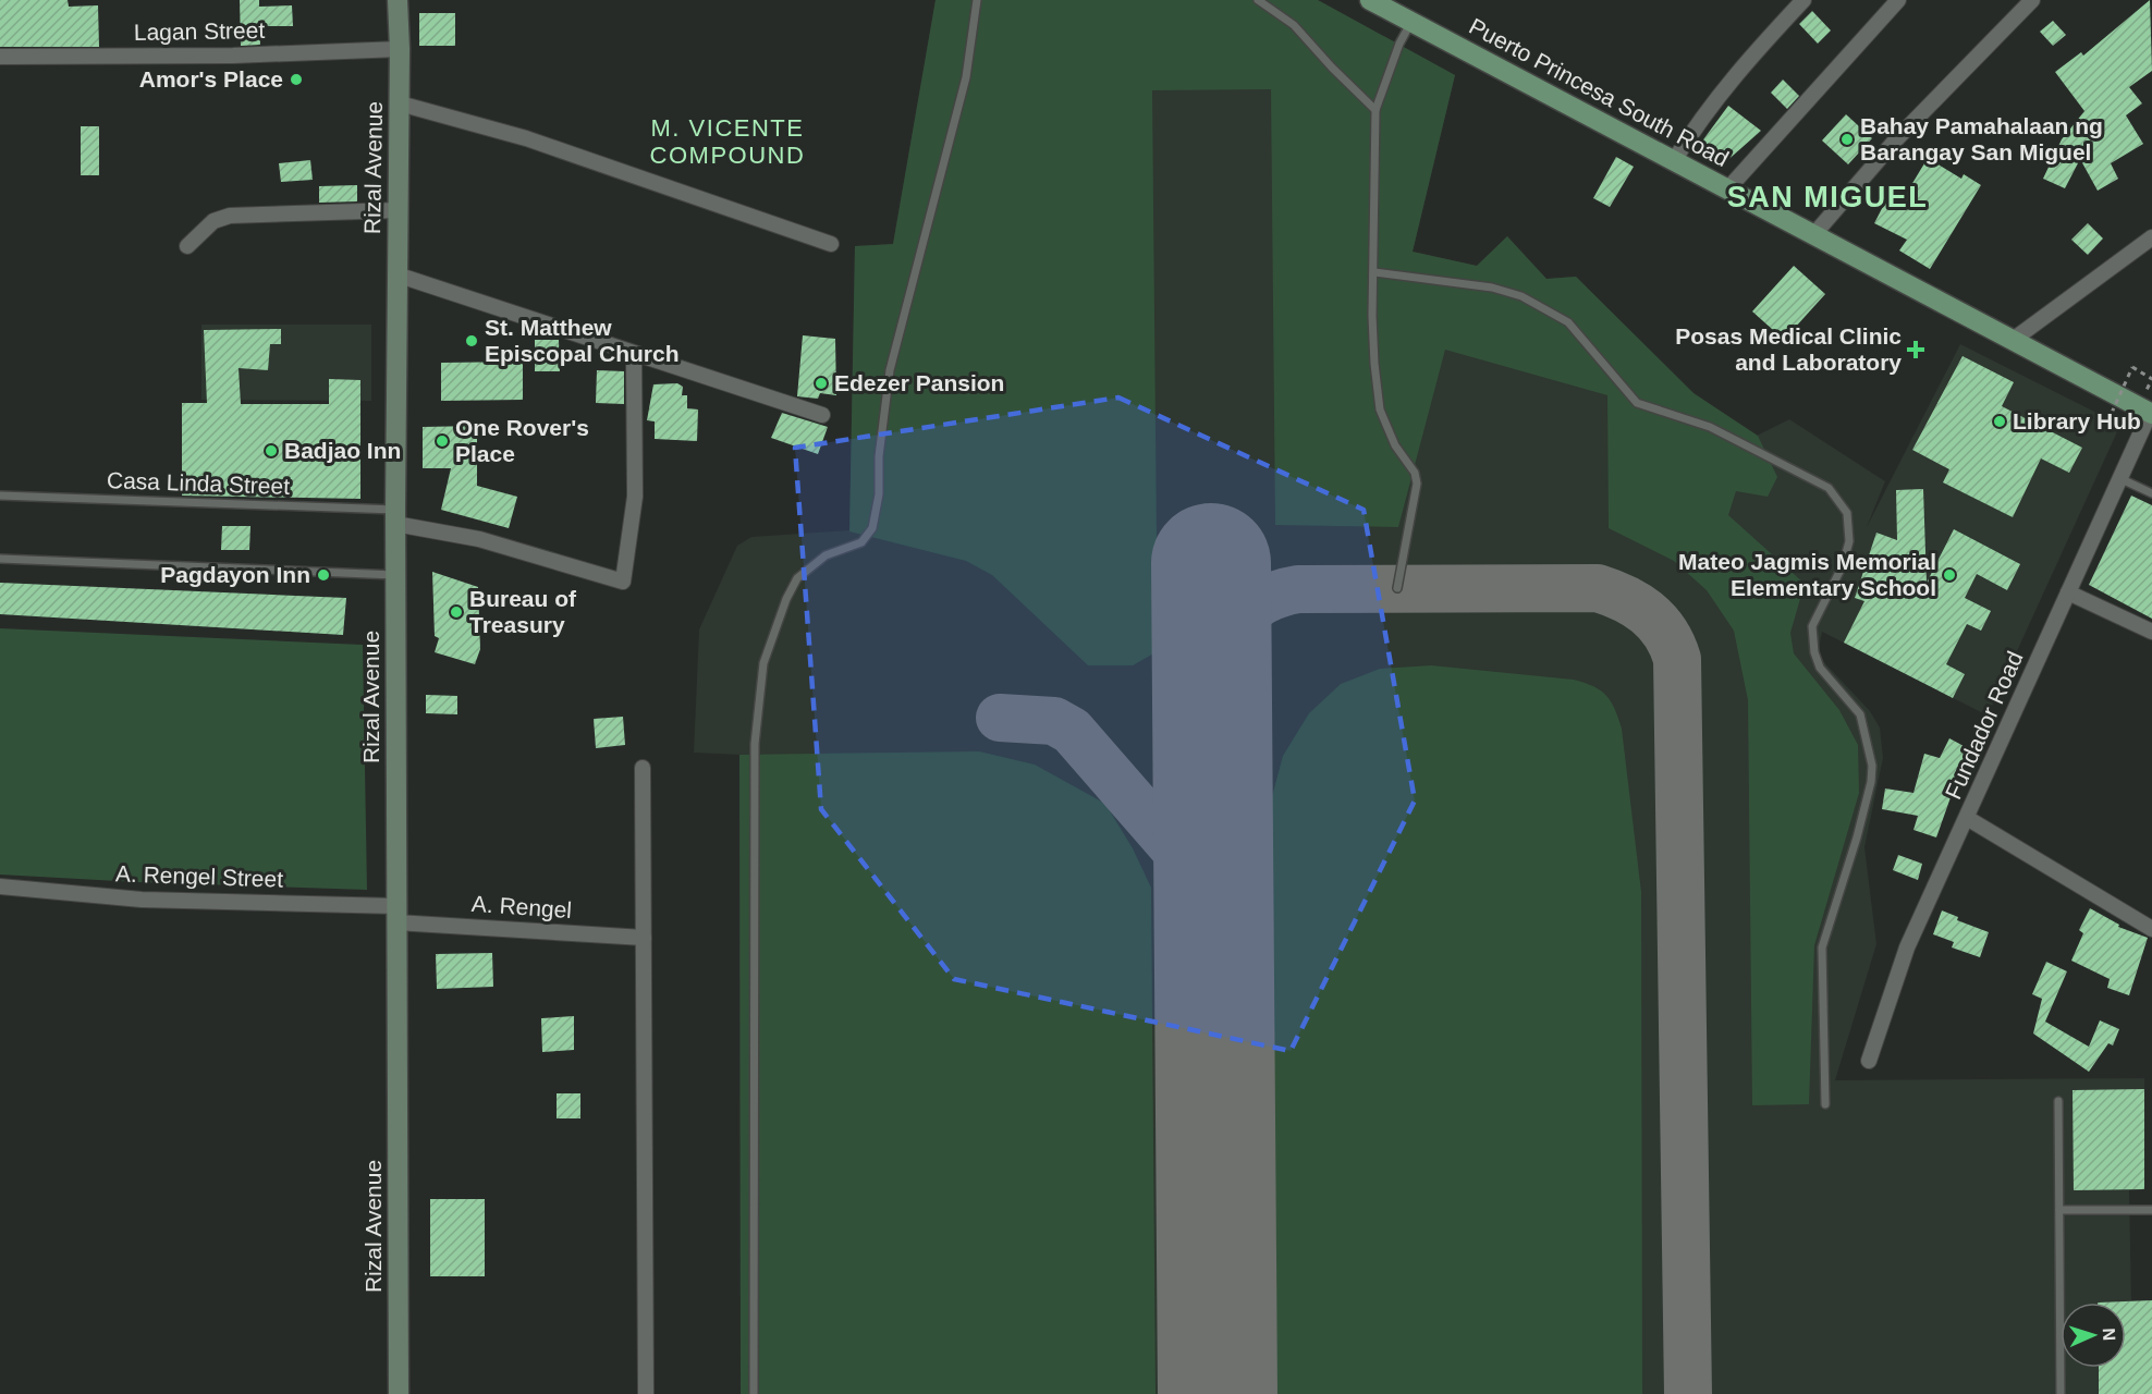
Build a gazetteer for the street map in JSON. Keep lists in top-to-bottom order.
{
  "streets": {
    "main road": ["Puerto Princesa South Road"],
    "street": [
      "Lagan Street",
      "Rizal Avenue",
      "Fundador Road",
      "A. Rengel Street",
      "A. Rengel"
    ],
    "lane": ["Casa Linda Street"]
  },
  "crossings": [
    ["Lagan Street", "Rizal Avenue"],
    ["Puerto Princesa South Road", "Fundador Road"],
    ["Rizal Avenue", "Casa Linda Street"],
    ["Rizal Avenue", "A. Rengel Street"],
    ["Rizal Avenue", "A. Rengel"],
    ["A. Rengel Street", "A. Rengel"]
  ],
  "districts": ["M. VICENTE COMPOUND", "SAN MIGUEL"],
  "places": {
    "other": [
      "Amor's Place",
      "Bahay Pamahalaan ng Barangay San Miguel",
      "St. Matthew Episcopal Church",
      "Edezer Pansion",
      "Library Hub",
      "One Rover's Place",
      "Badjao Inn",
      "Pagdayon Inn",
      "Mateo Jagmis Memorial Elementary School",
      "Bureau of Treasury"
    ],
    "health": ["Posas Medical Clinic and Laboratory"]
  },
  "north": "right"
}
